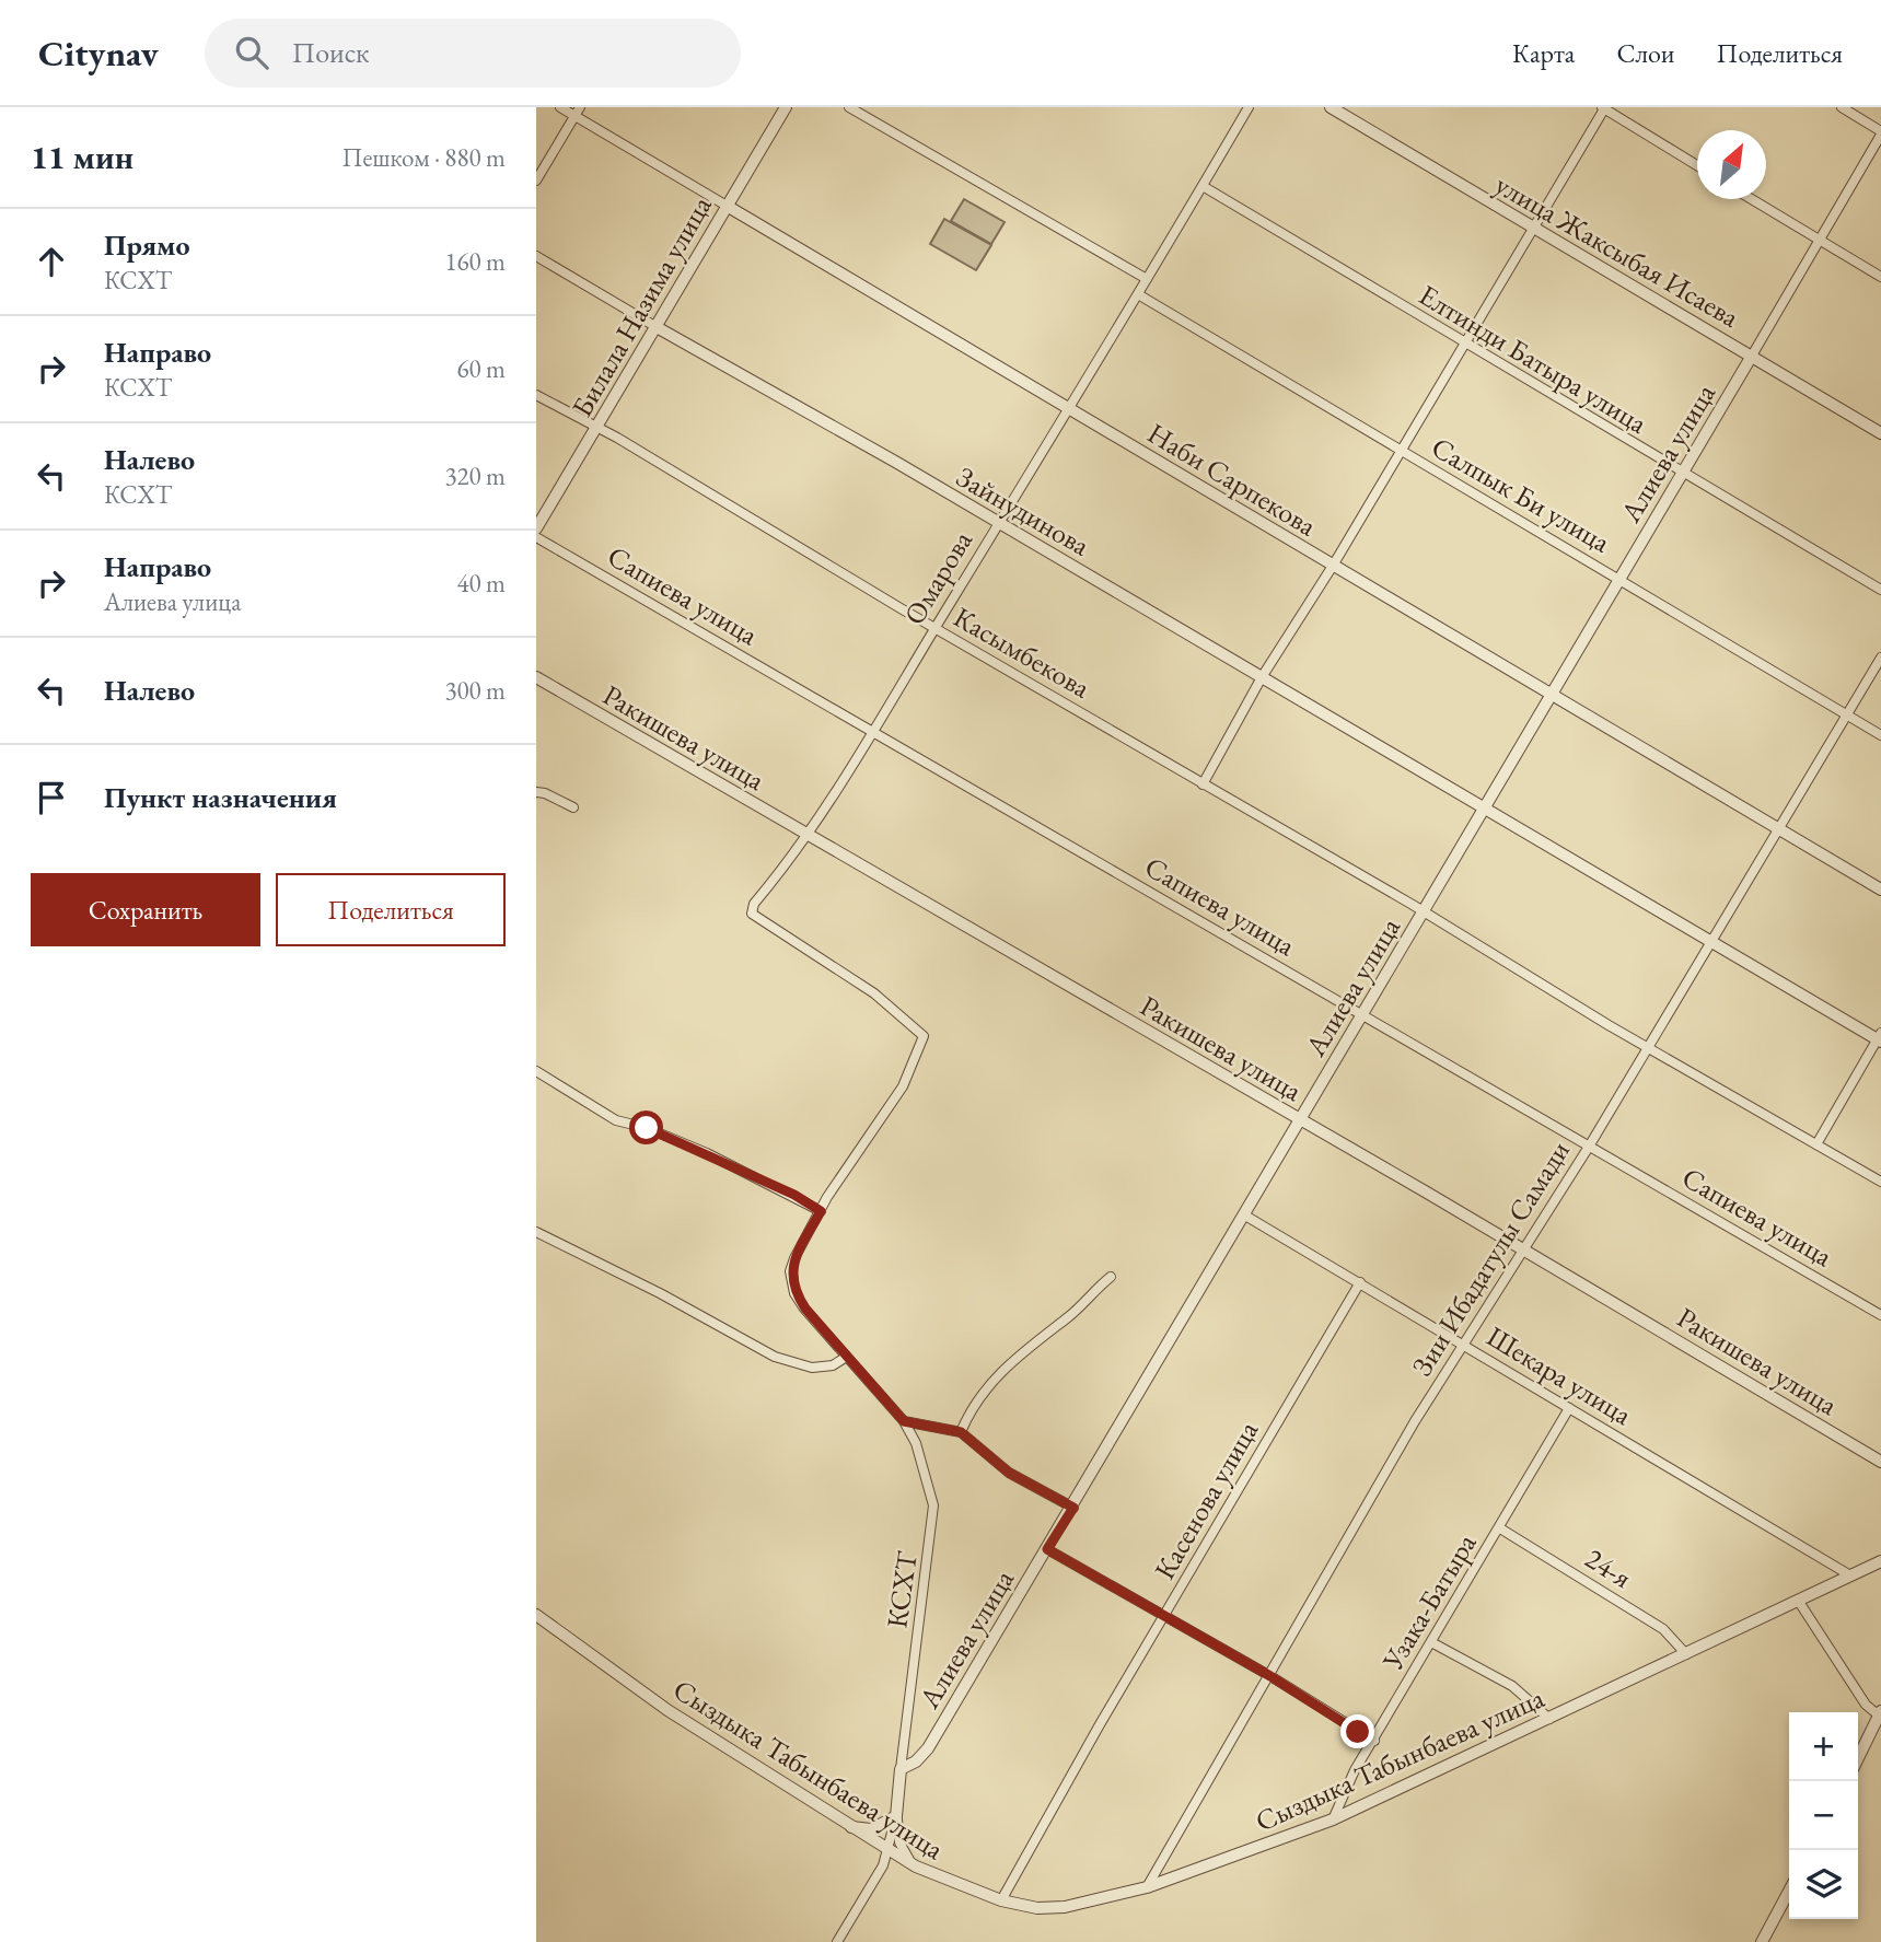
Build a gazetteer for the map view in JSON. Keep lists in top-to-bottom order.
{
  "streets": {
    "street": [
      "улица Жаксыбая Исаева",
      "Билала Назима улица",
      "Елтинди Батыра улица",
      "Алиева улица",
      "Наби Сарпекова",
      "Салпык Би улица",
      "Зайнудинова",
      "Омарова",
      "Сапиева улица",
      "Касымбекова",
      "Ракишева улица",
      "Зии Ибадатулы Самади",
      "Шекара улица",
      "Касенова улица",
      "24-я",
      "КСХТ",
      "Узака-Батыра",
      "Сыздыка Табынбаева улица"
    ]
  },
  "crossings": [
    ["улица Жаксыбая Исаева", "Алиева улица"],
    ["Билала Назима улица", "Наби Сарпекова"],
    ["Билала Назима улица", "Зайнудинова"],
    ["Билала Назима улица", "Касымбекова"],
    ["Елтинди Батыра улица", "Алиева улица"],
    ["Елтинди Батыра улица", "Омарова"],
    ["Алиева улица", "Наби Сарпекова"],
    ["Алиева улица", "Салпык Би улица"],
    ["Алиева улица", "Зайнудинова"],
    ["Алиева улица", "Сапиева улица"],
    ["Алиева улица", "Касымбекова"],
    ["Алиева улица", "Ракишева улица"],
    ["Алиева улица", "Шекара улица"],
    ["Алиева улица", "КСХТ"],
    ["Наби Сарпекова", "Омарова"],
    ["Наби Сарпекова", "Зии Ибадатулы Самади"],
    ["Салпык Би улица", "Омарова"],
    ["Салпык Би улица", "Зии Ибадатулы Самади"],
    ["Зайнудинова", "Омарова"],
    ["Зайнудинова", "Зии Ибадатулы Самади"],
    ["Омарова", "Сапиева улица"],
    ["Омарова", "Касымбекова"],
    ["Омарова", "Ракишева улица"],
    ["Омарова", "КСХТ"],
    ["Сапиева улица", "Зии Ибадатулы Самади"],
    ["Касымбекова", "Зии Ибадатулы Самади"],
    ["Ракишева улица", "Зии Ибадатулы Самади"],
    ["Зии Ибадатулы Самади", "Шекара улица"],
    ["Зии Ибадатулы Самади", "Сыздыка Табынбаева улица"],
    ["Шекара улица", "Касенова улица"],
    ["Шекара улица", "Узака-Батыра"],
    ["Шекара улица", "Сыздыка Табынбаева улица"],
    ["Касенова улица", "Сыздыка Табынбаева улица"],
    ["24-я", "Узака-Батыра"],
    ["24-я", "Сыздыка Табынбаева улица"],
    ["Узака-Батыра", "Сыздыка Табынбаева улица"]
  ],
  "north": "top right",
  "page": {
    "header": "Citynav",
    "search": "Поиск",
    "nav": ["Карта", "Слои", "Поделиться"],
    "heading": ["11 мин", "Пешком · 880 m"],
    "list": [
      ["Прямо", "КСХТ", "160 m"],
      ["Направо", "КСХТ", "60 m"],
      ["Налево", "КСХТ", "320 m"],
      ["Направо", "Алиева улица", "40 m"],
      ["Налево", "300 m"],
      "Пункт назначения"
    ],
    "buttons": ["Сохранить", "Поделиться"],
    "map_buttons": ["+", "−"]
  }
}
